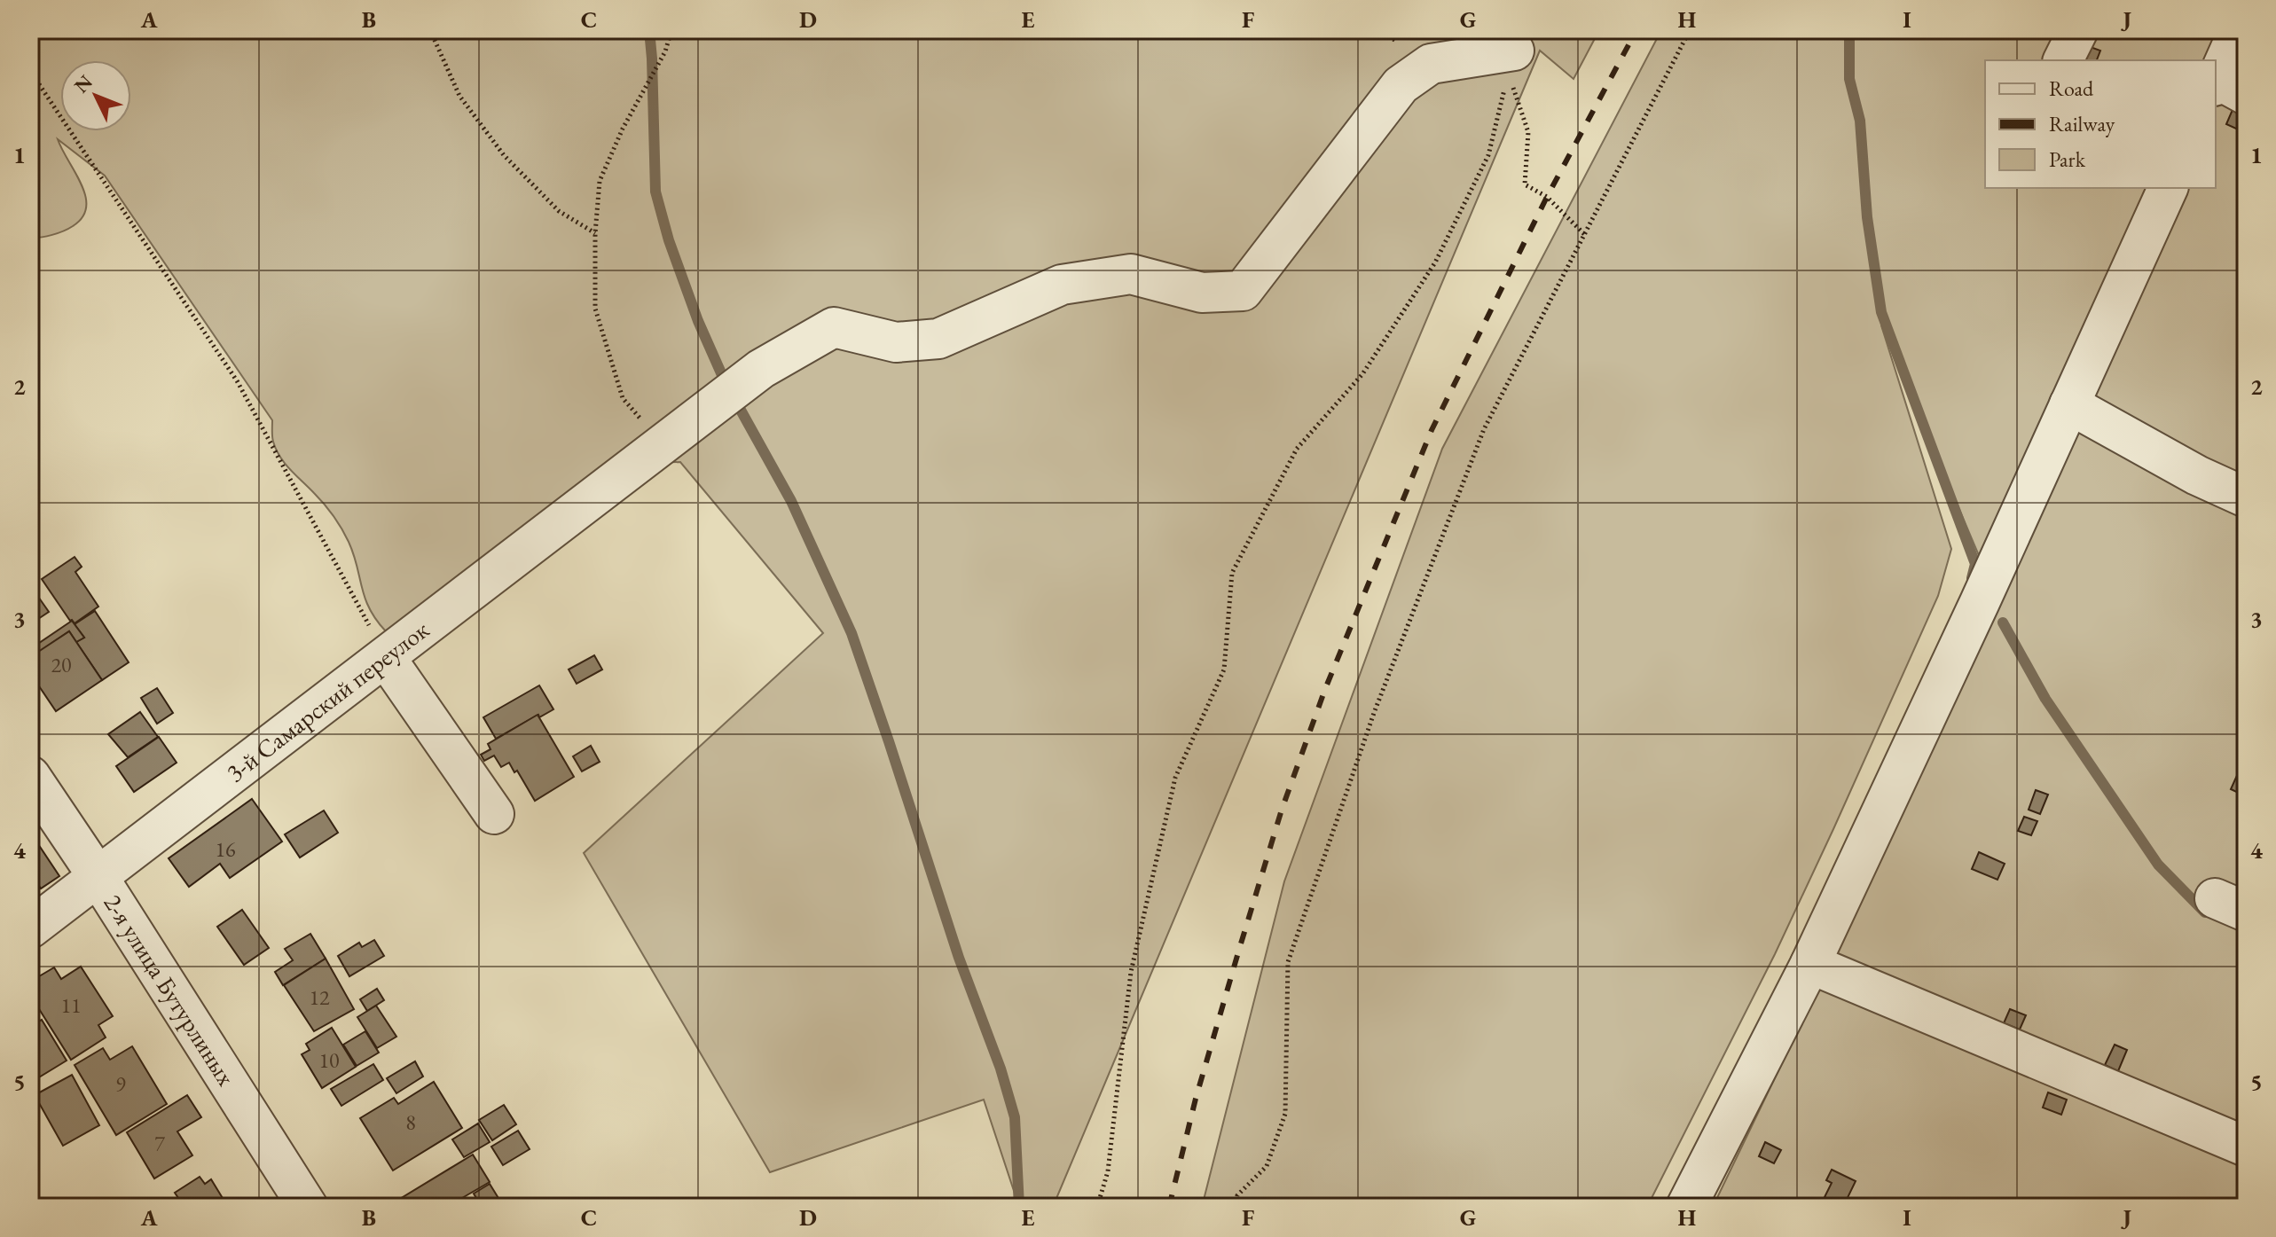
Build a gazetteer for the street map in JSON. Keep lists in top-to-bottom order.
{
  "streets": {
    "street": ["3-й Самарский переулок", "2-я улица Бутурлиных"]
  },
  "crossings": [
    ["3-й Самарский переулок", "2-я улица Бутурлиных"]
  ],
  "house_numbers": [
    "20",
    "16",
    "12",
    "11",
    "10",
    "9",
    "8",
    "7"
  ],
  "legend": ["Road", "Railway", "Park"],
  "north": "top left",
  "grid": {
    "columns": [
      "A",
      "B",
      "C",
      "D",
      "E",
      "F",
      "G",
      "H",
      "I",
      "J"
    ],
    "rows": [
      "1",
      "2",
      "3",
      "4",
      "5"
    ]
  }
}
